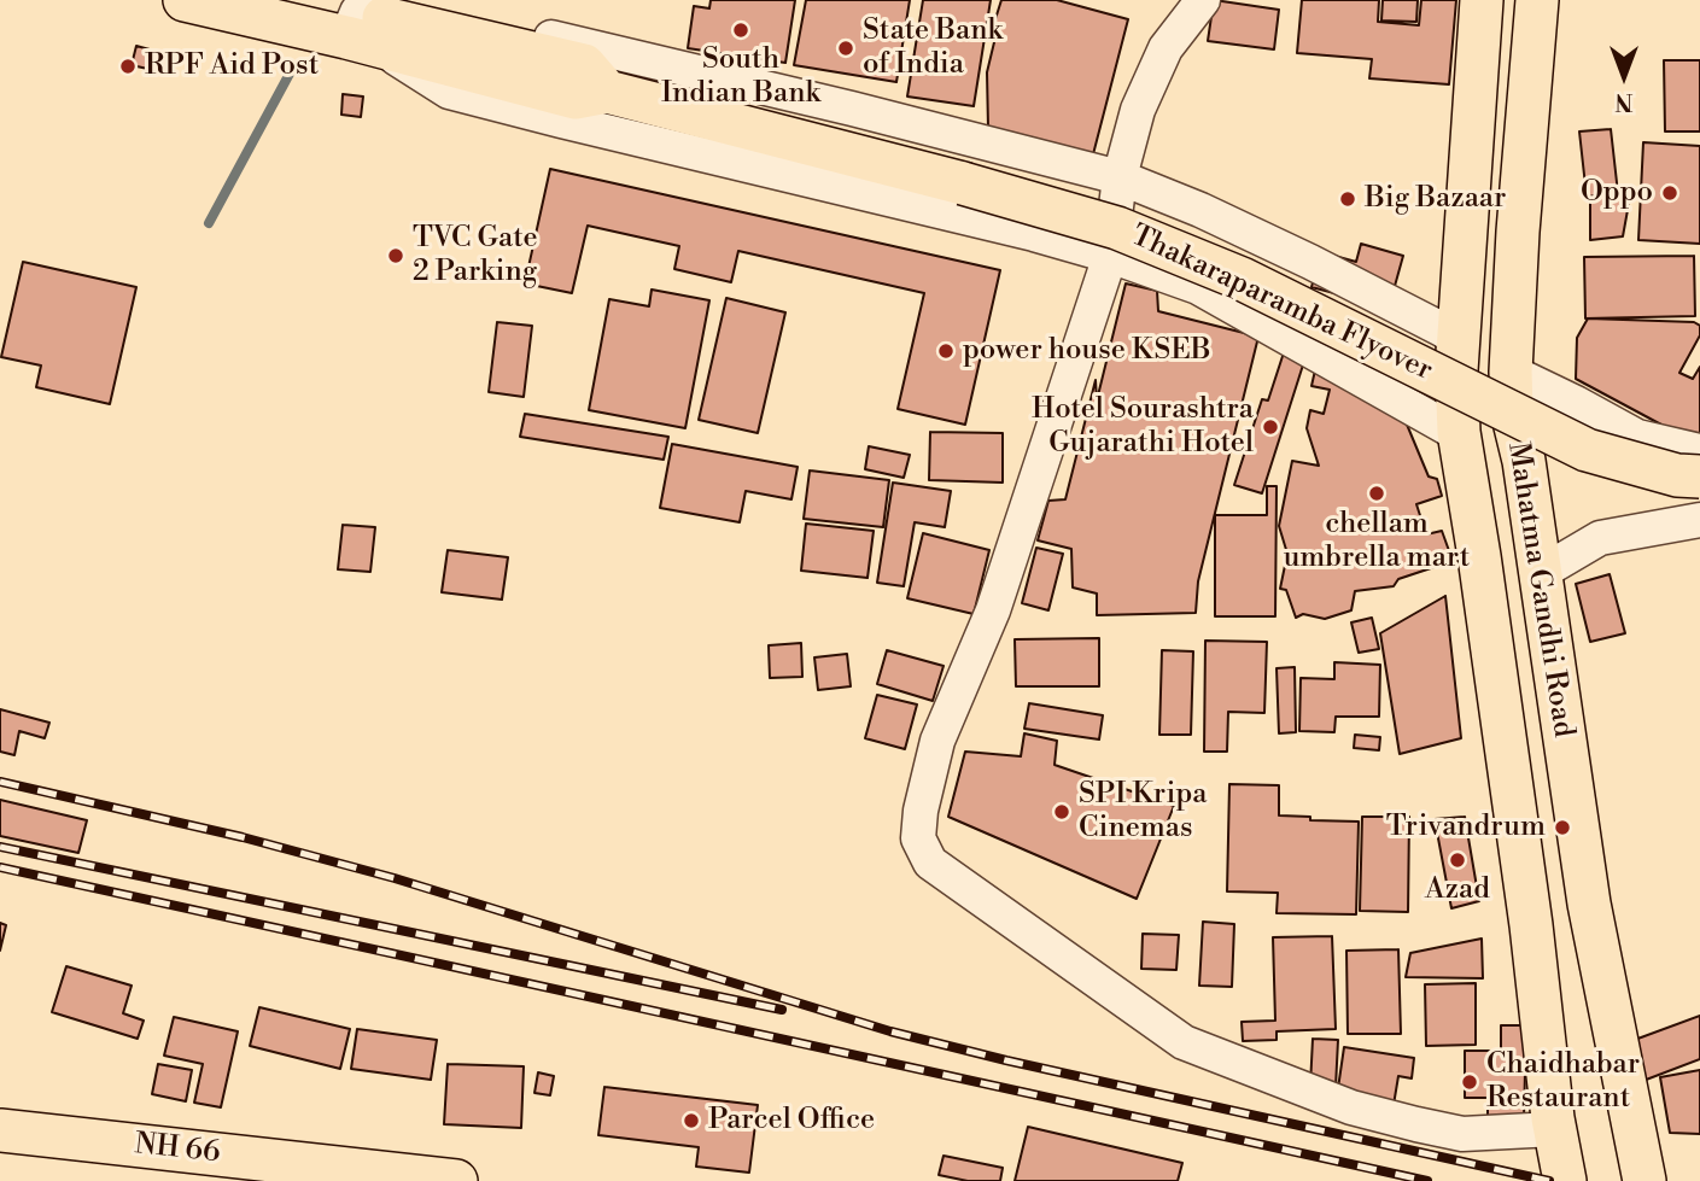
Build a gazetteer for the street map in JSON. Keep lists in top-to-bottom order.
{
  "streets": {
    "main road": ["Thakaraparamba Flyover", "Mahatma Gandhi Road", "NH 66"]
  },
  "places": [
    "South Indian Bank",
    "State Bank of India",
    "RPF Aid Post",
    "Oppo",
    "Big Bazaar",
    "TVC Gate 2 Parking",
    "power house KSEB",
    "Hotel Sourashtra Gujarathi Hotel",
    "chellam umbrella mart",
    "SPI Kripa Cinemas",
    "Trivandrum",
    "Azad",
    "Chaidhabar Restaurant",
    "Parcel Office"
  ],
  "north": "bottom"
}
